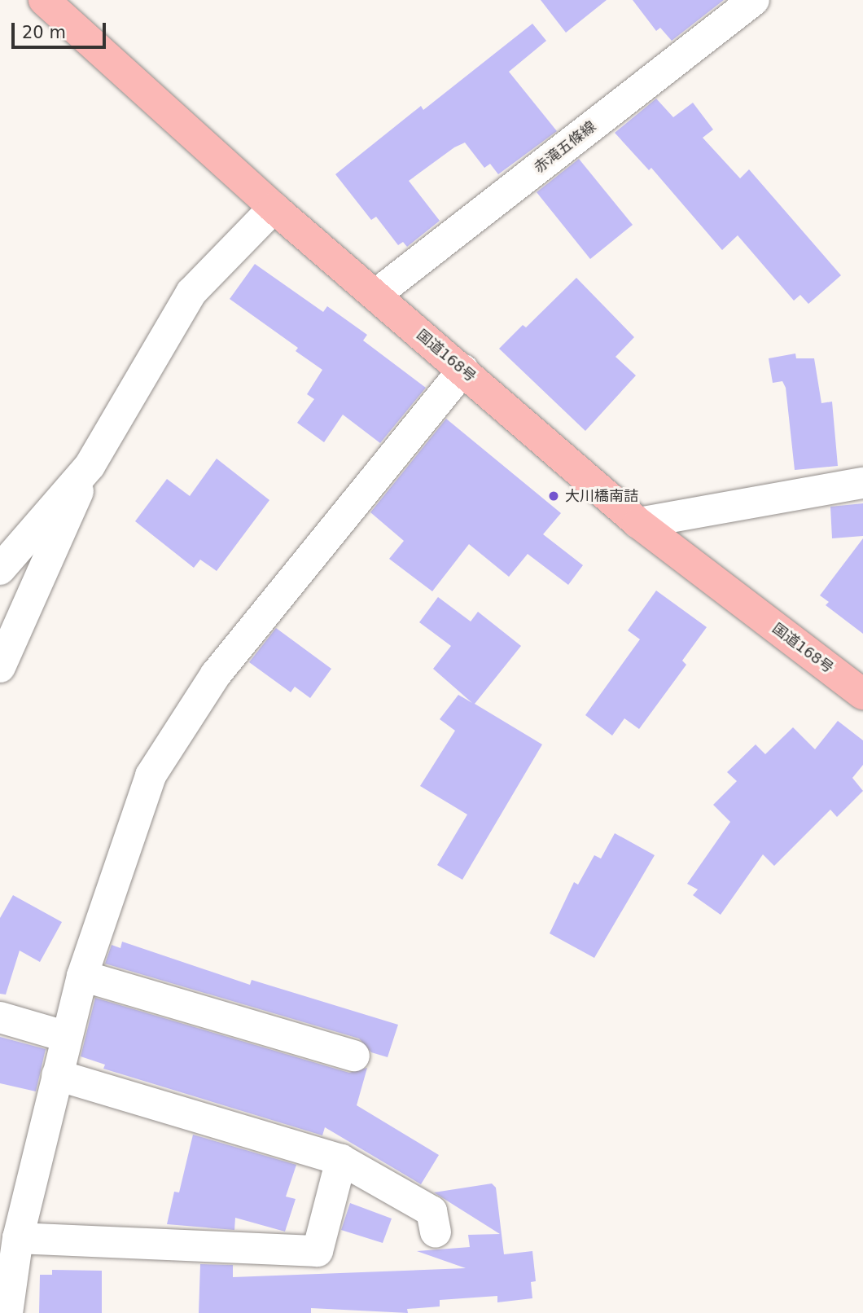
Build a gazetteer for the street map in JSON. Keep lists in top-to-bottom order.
{
  "streets": {
    "highway": ["国道168号"],
    "street": ["赤滝五條線"]
  },
  "crossings": [
    ["赤滝五條線", "国道168号"]
  ],
  "places": ["大川橋南詰"],
  "scale_bar": "20 m"
}
